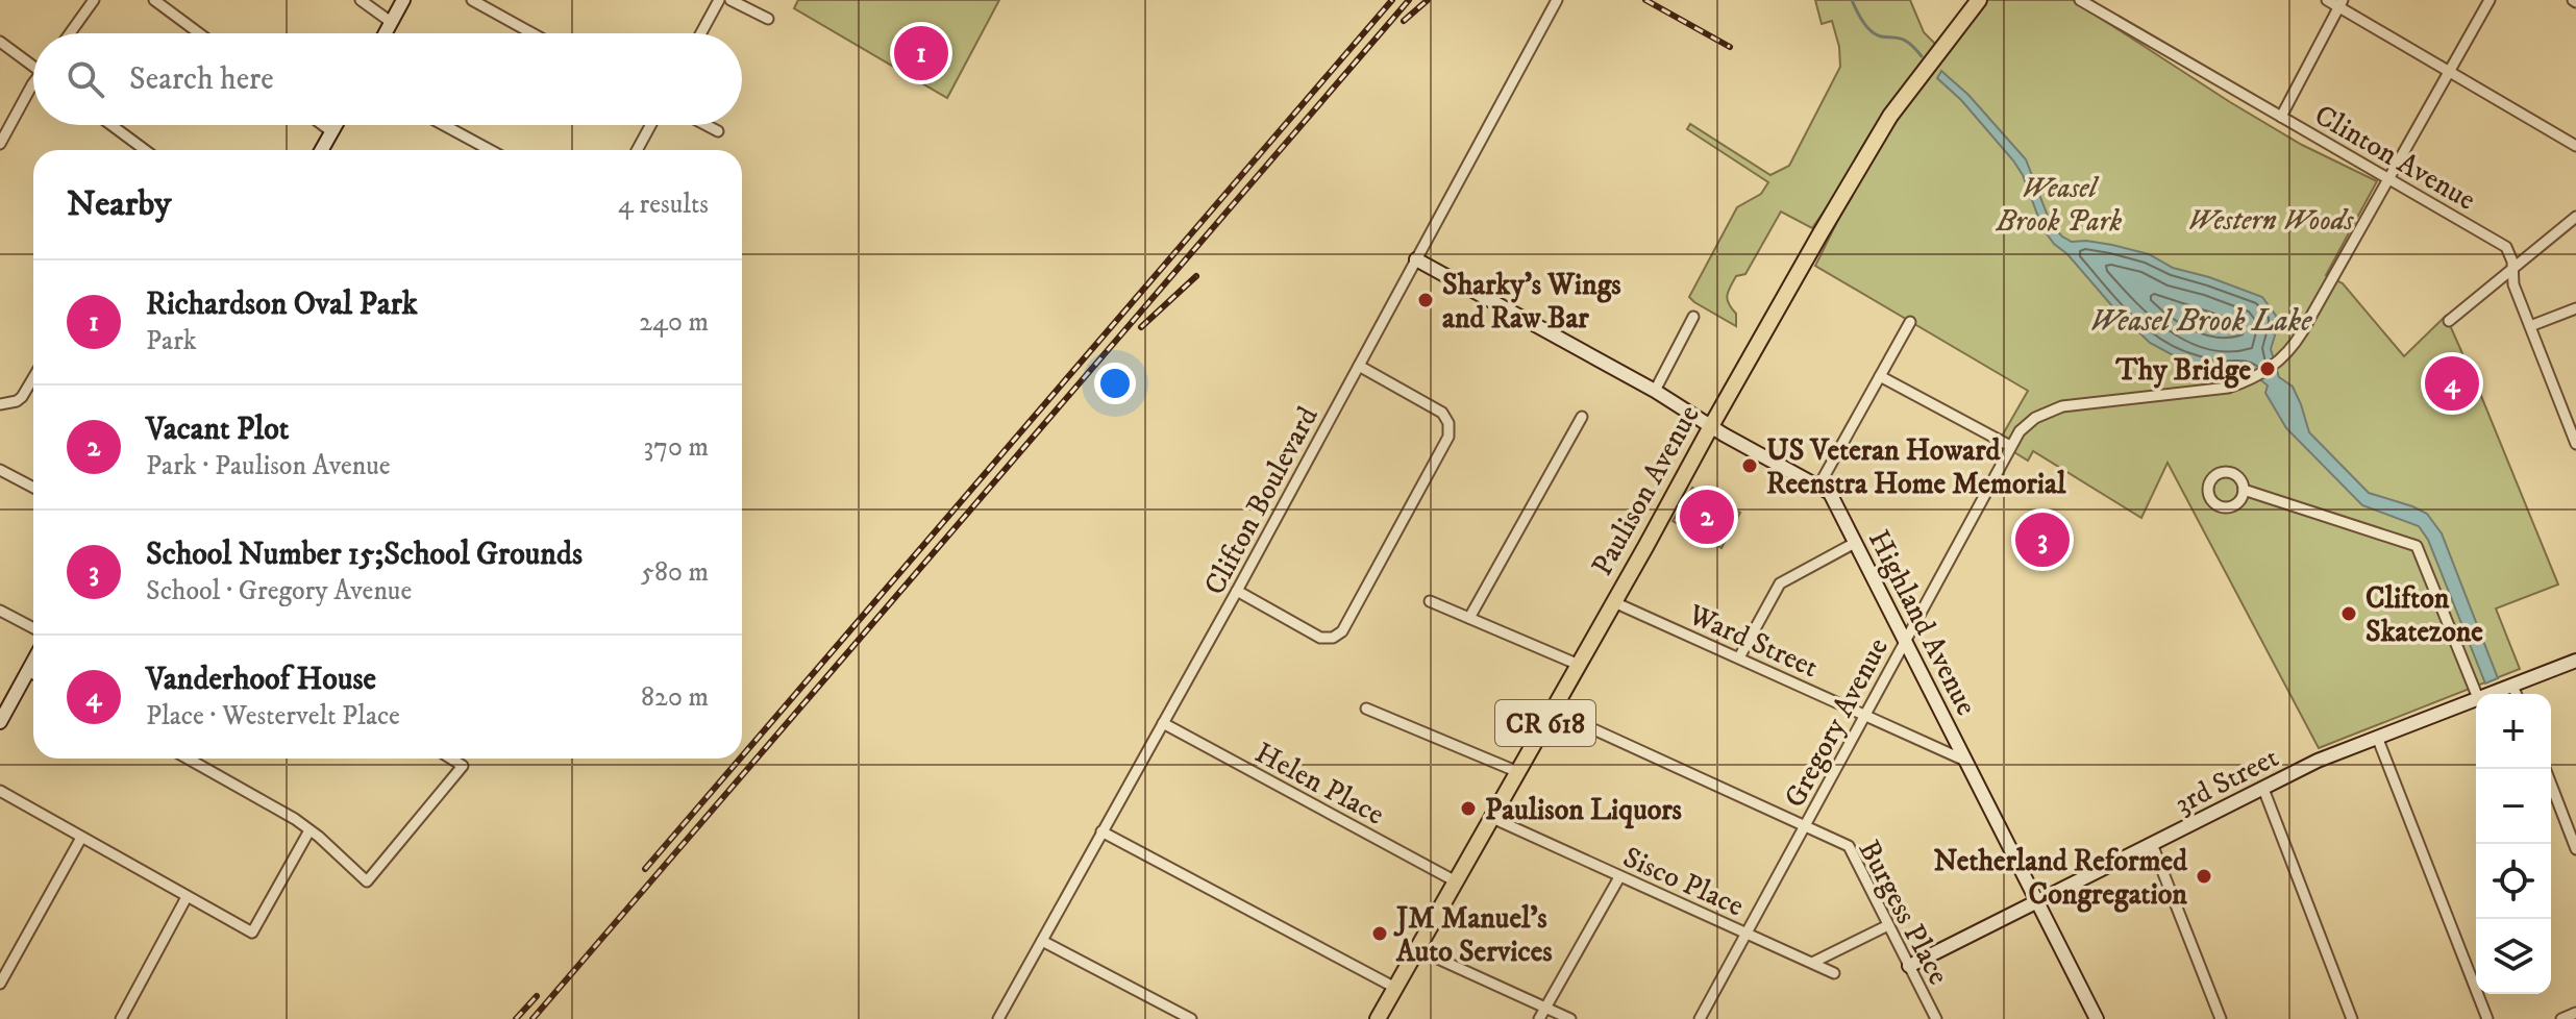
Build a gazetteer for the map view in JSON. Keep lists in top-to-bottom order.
{
  "streets": {
    "main road": ["Paulison Avenue", "CR 618"],
    "street": [
      "Clinton Avenue",
      "Clifton Boulevard",
      "Highland Avenue",
      "Ward Street",
      "Gregory Avenue",
      "3rd Street",
      "Helen Place",
      "Sisco Place",
      "Burgess Place"
    ]
  },
  "crossings": [
    ["Clinton Avenue", "Gregory Avenue"],
    ["Paulison Avenue", "Highland Avenue"],
    ["Paulison Avenue", "Ward Street"],
    ["Paulison Avenue", "Helen Place"],
    ["Paulison Avenue", "Sisco Place"],
    ["Paulison Avenue", "Burgess Place"],
    ["Clifton Boulevard", "Highland Avenue"],
    ["Clifton Boulevard", "Helen Place"],
    ["Highland Avenue", "Ward Street"],
    ["Highland Avenue", "Gregory Avenue"],
    ["Highland Avenue", "3rd Street"],
    ["Ward Street", "Gregory Avenue"],
    ["Gregory Avenue", "Sisco Place"],
    ["Gregory Avenue", "Burgess Place"],
    ["3rd Street", "Burgess Place"]
  ],
  "water": ["Weasel Brook Lake"],
  "parks": ["Weasel Brook Park", "Western Woods"],
  "places": [
    "Sharky's Wings and Raw Bar",
    "Thy Bridge",
    "US Veteran Howard Reenstra Home Memorial",
    "Clifton Skatezone",
    "Paulison Liquors",
    "Netherland Reformed Congregation",
    "JM Manuel's Auto Services"
  ],
  "page": {
    "pins": [
      "1",
      "4",
      "2",
      "3"
    ],
    "search": "Search here",
    "heading": ["Nearby", "4 results"],
    "list": [
      {
        "mark": "1",
        "name": "Richardson Oval Park",
        "note": "Park",
        "value": "240 m"
      },
      {
        "mark": "2",
        "name": "Vacant Plot",
        "note": "Park · Paulison Avenue",
        "value": "370 m"
      },
      {
        "mark": "3",
        "name": "School Number 15;School Grounds",
        "note": "School · Gregory Avenue",
        "value": "580 m"
      },
      {
        "mark": "4",
        "name": "Vanderhoof House",
        "note": "Place · Westervelt Place",
        "value": "820 m"
      }
    ],
    "map_buttons": ["+", "−"]
  }
}
